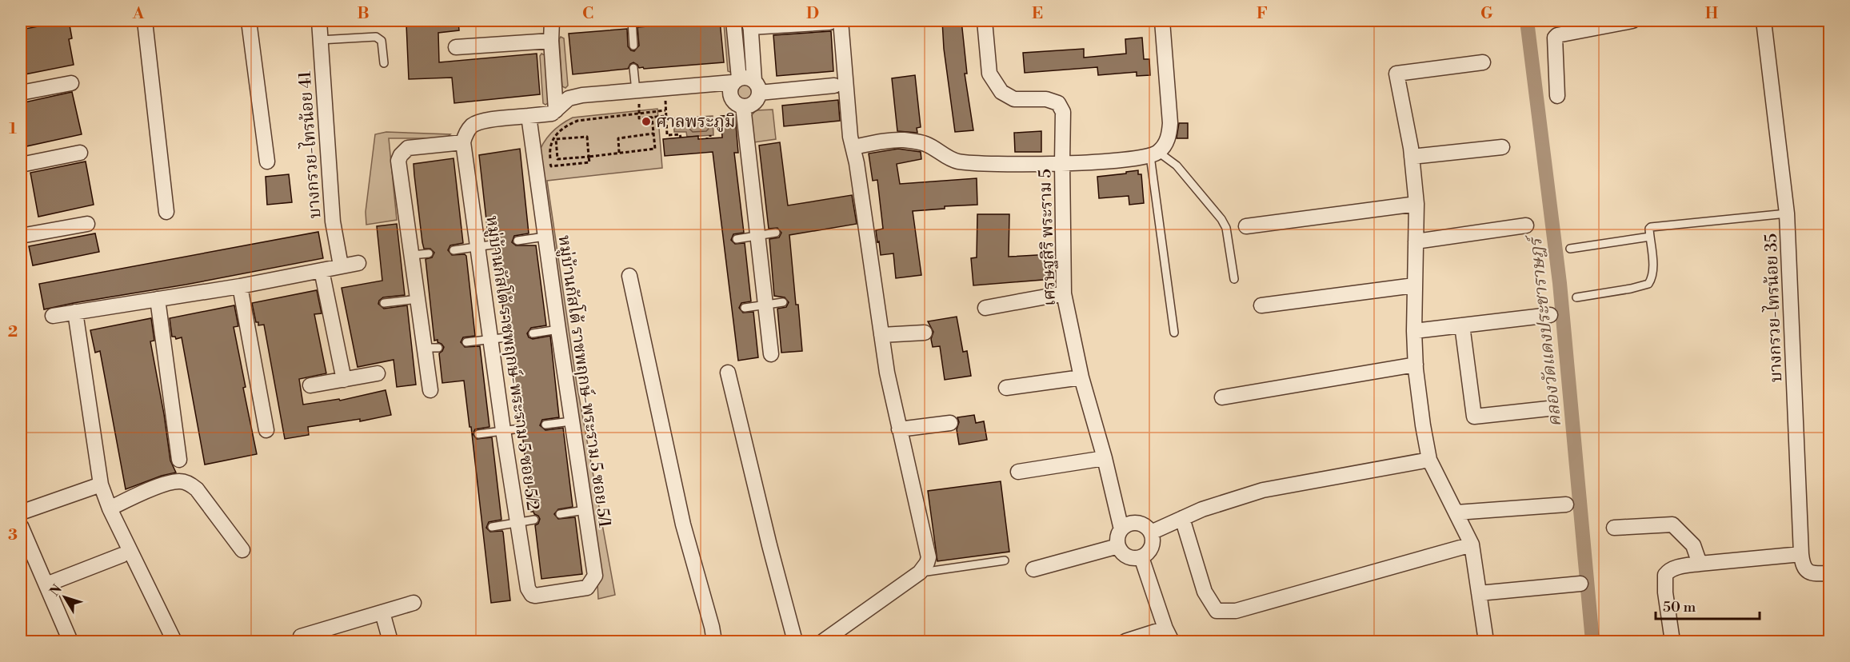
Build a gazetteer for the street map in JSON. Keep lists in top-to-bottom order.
{
  "streets": {
    "street": [
      "บางกรวย-ไทรน้อย 41",
      "เศรษฐสิริ พระราม 5",
      "บางกรวย-ไทรน้อย 35",
      "หมู่บ้านกัสโต้ ราชพฤกษ์-พระราม 5 ซอย 5/2",
      "หมู่บ้านกัสโต้ ราชพฤกษ์-พระราม 5 ซอย 5/1"
    ]
  },
  "crossings": [
    ["หมู่บ้านกัสโต้ ราชพฤกษ์-พระราม 5 ซอย 5/2", "หมู่บ้านกัสโต้ ราชพฤกษ์-พระราม 5 ซอย 5/1"]
  ],
  "water": ["คลองวัดแดงประชาราษฎร์"],
  "places": ["ศาลพระภูมิ"],
  "scale_bar": "50 m",
  "north": "top left",
  "grid": {
    "columns": [
      "A",
      "B",
      "C",
      "D",
      "E",
      "F",
      "G",
      "H"
    ],
    "rows": ["1", "2", "3"]
  }
}
